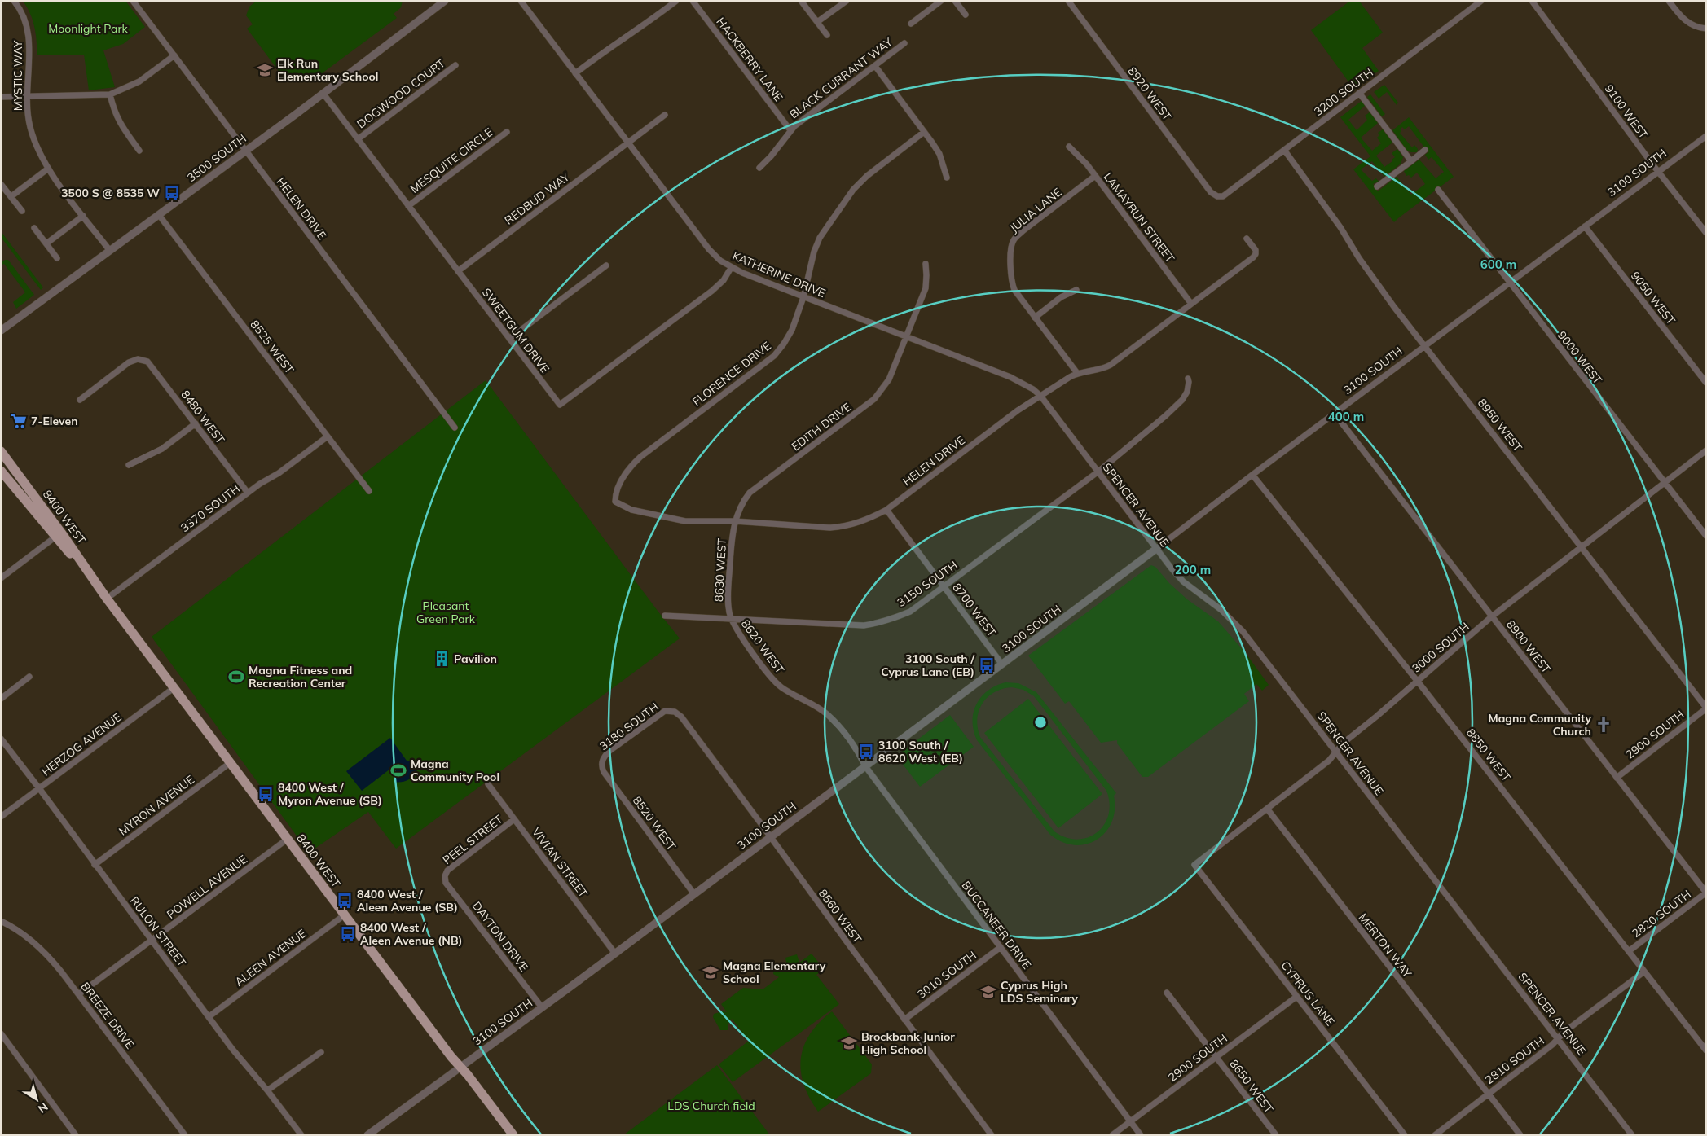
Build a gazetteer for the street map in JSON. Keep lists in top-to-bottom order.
{
  "streets": {
    "main road": ["8400 WEST"],
    "street": [
      "HACKBERRY LANE",
      "MYSTIC WAY",
      "BLACK CURRANT WAY",
      "3200 SOUTH",
      "DOGWOOD COURT",
      "8920 WEST",
      "9100 WEST",
      "3500 SOUTH",
      "MESQUITE CIRCLE",
      "3100 SOUTH",
      "REDBUD WAY",
      "HELEN DRIVE",
      "JULIA LANE",
      "LAMAYRUN STREET",
      "KATHERINE DRIVE",
      "9050 WEST",
      "SWEETGUM DRIVE",
      "8525 WEST",
      "9000 WEST",
      "FLORENCE DRIVE",
      "8480 WEST",
      "8950 WEST",
      "EDITH DRIVE",
      "SPENCER AVENUE",
      "3370 SOUTH",
      "8630 WEST",
      "3150 SOUTH",
      "8700 WEST",
      "8620 WEST",
      "8900 WEST",
      "3000 SOUTH",
      "3180 SOUTH",
      "2900 SOUTH",
      "HERZOG AVENUE",
      "8850 WEST",
      "MYRON AVENUE",
      "8520 WEST",
      "PEEL STREET",
      "VIVIAN STREET",
      "POWELL AVENUE",
      "2820 SOUTH",
      "8560 WEST",
      "BUCCANEER DRIVE",
      "RULON STREET",
      "DAYTON DRIVE",
      "MERTON WAY",
      "ALEEN AVENUE",
      "3010 SOUTH",
      "CYPRUS LANE",
      "BREEZE DRIVE",
      "2810 SOUTH",
      "8650 WEST"
    ]
  },
  "crossings": [
    ["HACKBERRY LANE", "BLACK CURRANT WAY"],
    ["MYSTIC WAY", "3500 SOUTH"],
    ["3200 SOUTH", "8920 WEST"],
    ["3200 SOUTH", "8950 WEST"],
    ["DOGWOOD COURT", "SWEETGUM DRIVE"],
    ["9100 WEST", "3100 SOUTH"],
    ["3500 SOUTH", "HELEN DRIVE"],
    ["3500 SOUTH", "SWEETGUM DRIVE"],
    ["3500 SOUTH", "8525 WEST"],
    ["MESQUITE CIRCLE", "SWEETGUM DRIVE"],
    ["3100 SOUTH", "9050 WEST"],
    ["3100 SOUTH", "9000 WEST"],
    ["3100 SOUTH", "8950 WEST"],
    ["3100 SOUTH", "SPENCER AVENUE"],
    ["3100 SOUTH", "8400 WEST"],
    ["3100 SOUTH", "8700 WEST"],
    ["3100 SOUTH", "8620 WEST"],
    ["3100 SOUTH", "8900 WEST"],
    ["3100 SOUTH", "8850 WEST"],
    ["3100 SOUTH", "8520 WEST"],
    ["3100 SOUTH", "VIVIAN STREET"],
    ["3100 SOUTH", "8560 WEST"],
    ["3100 SOUTH", "BUCCANEER DRIVE"],
    ["3100 SOUTH", "DAYTON DRIVE"],
    ["REDBUD WAY", "KATHERINE DRIVE"],
    ["REDBUD WAY", "SWEETGUM DRIVE"],
    ["HELEN DRIVE", "JULIA LANE"],
    ["HELEN DRIVE", "LAMAYRUN STREET"],
    ["HELEN DRIVE", "KATHERINE DRIVE"],
    ["HELEN DRIVE", "FLORENCE DRIVE"],
    ["HELEN DRIVE", "EDITH DRIVE"],
    ["HELEN DRIVE", "SPENCER AVENUE"],
    ["HELEN DRIVE", "8630 WEST"],
    ["HELEN DRIVE", "8700 WEST"],
    ["JULIA LANE", "LAMAYRUN STREET"],
    ["KATHERINE DRIVE", "SWEETGUM DRIVE"],
    ["KATHERINE DRIVE", "FLORENCE DRIVE"],
    ["KATHERINE DRIVE", "EDITH DRIVE"],
    ["KATHERINE DRIVE", "SPENCER AVENUE"],
    ["8525 WEST", "3370 SOUTH"],
    ["9000 WEST", "3000 SOUTH"],
    ["8480 WEST", "3370 SOUTH"],
    ["8950 WEST", "3000 SOUTH"],
    ["8950 WEST", "2900 SOUTH"],
    ["EDITH DRIVE", "8630 WEST"],
    ["SPENCER AVENUE", "3150 SOUTH"],
    ["SPENCER AVENUE", "3000 SOUTH"],
    ["SPENCER AVENUE", "2810 SOUTH"],
    ["3370 SOUTH", "8400 WEST"],
    ["8400 WEST", "HERZOG AVENUE"],
    ["8400 WEST", "MYRON AVENUE"],
    ["8400 WEST", "POWELL AVENUE"],
    ["8400 WEST", "ALEEN AVENUE"],
    ["8630 WEST", "3150 SOUTH"],
    ["8630 WEST", "8620 WEST"],
    ["3150 SOUTH", "8700 WEST"],
    ["3150 SOUTH", "8620 WEST"],
    ["8620 WEST", "BUCCANEER DRIVE"],
    ["8900 WEST", "3000 SOUTH"],
    ["8900 WEST", "2900 SOUTH"],
    ["8900 WEST", "2820 SOUTH"],
    ["3000 SOUTH", "8850 WEST"],
    ["3000 SOUTH", "MERTON WAY"],
    ["3000 SOUTH", "CYPRUS LANE"],
    ["3180 SOUTH", "8520 WEST"],
    ["3180 SOUTH", "8560 WEST"],
    ["2900 SOUTH", "BUCCANEER DRIVE"],
    ["2900 SOUTH", "CYPRUS LANE"],
    ["2900 SOUTH", "8650 WEST"],
    ["HERZOG AVENUE", "RULON STREET"],
    ["8850 WEST", "2820 SOUTH"],
    ["8850 WEST", "2810 SOUTH"],
    ["MYRON AVENUE", "RULON STREET"],
    ["PEEL STREET", "VIVIAN STREET"],
    ["PEEL STREET", "DAYTON DRIVE"],
    ["POWELL AVENUE", "RULON STREET"],
    ["POWELL AVENUE", "BREEZE DRIVE"],
    ["8560 WEST", "3010 SOUTH"],
    ["BUCCANEER DRIVE", "3010 SOUTH"],
    ["RULON STREET", "ALEEN AVENUE"],
    ["MERTON WAY", "2810 SOUTH"]
  ],
  "parks": ["Moonlight Park", "Pleasant Green Park", "LDS Church field"],
  "places": {
    "school or university": [
      "Elk Run Elementary School",
      "Magna Elementary School",
      "Cyprus High LDS Seminary",
      "Brockbank Junior High School"
    ],
    "bus stop": [
      "3500 S @ 8535 W",
      "3100 South / Cyprus Lane (EB)",
      "3100 South / 8620 West (EB)",
      "8400 West / Myron Avenue (SB)",
      "8400 West / Aleen Avenue (SB)",
      "8400 West / Aleen Avenue (NB)"
    ],
    "supermarket": ["7-Eleven"],
    "building": ["Pavilion"],
    "sports": ["Magna Fitness and Recreation Center", "Magna Community Pool"],
    "church": ["Magna Community Church"]
  },
  "north": "bottom right",
  "rings": ["600 m", "400 m", "200 m"]
}
